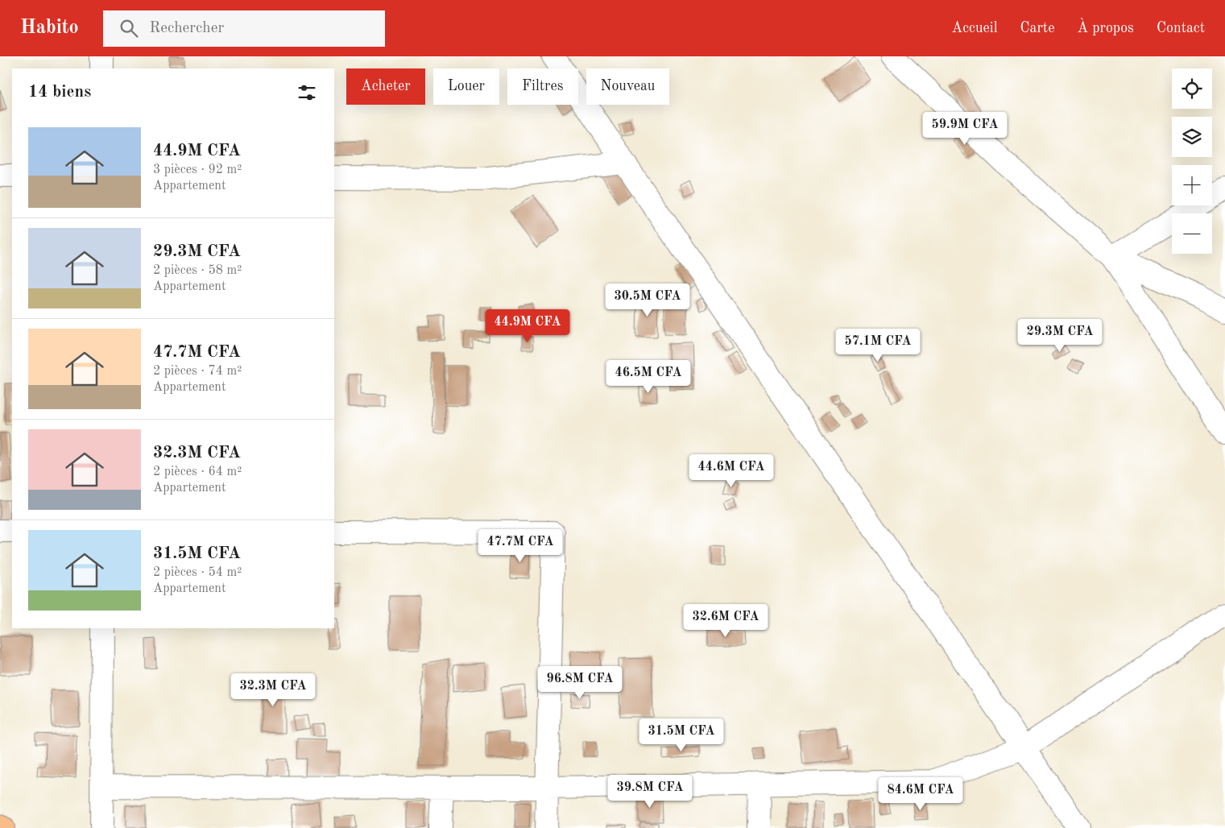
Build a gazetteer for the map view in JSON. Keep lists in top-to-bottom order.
{
  "page": {
    "header": "Habito",
    "search": "Rechercher",
    "nav": [
      "Accueil",
      "Carte",
      "À propos",
      "Contact"
    ],
    "map_buttons": ["+", "−"],
    "chip": [
      "Acheter",
      "Louer",
      "Filtres",
      "Nouveau"
    ],
    "heading": "14 biens",
    "price": [
      "59.9M CFA",
      "30.5M CFA",
      "44.9M CFA",
      "29.3M CFA",
      "57.1M CFA",
      "46.5M CFA",
      "44.6M CFA",
      "47.7M CFA",
      "32.6M CFA",
      "96.8M CFA",
      "32.3M CFA",
      "31.5M CFA",
      "39.8M CFA",
      "84.6M CFA"
    ],
    "list": [
      {
        "name": "44.9M CFA",
        "note": "3 pièces · 92 m² · Appartement"
      },
      {
        "name": "29.3M CFA",
        "note": "2 pièces · 58 m² · Appartement"
      },
      {
        "name": "47.7M CFA",
        "note": "2 pièces · 74 m² · Appartement"
      },
      {
        "name": "32.3M CFA",
        "note": "2 pièces · 64 m² · Appartement"
      },
      {
        "name": "31.5M CFA",
        "note": "2 pièces · 54 m² · Appartement"
      }
    ]
  }
}
